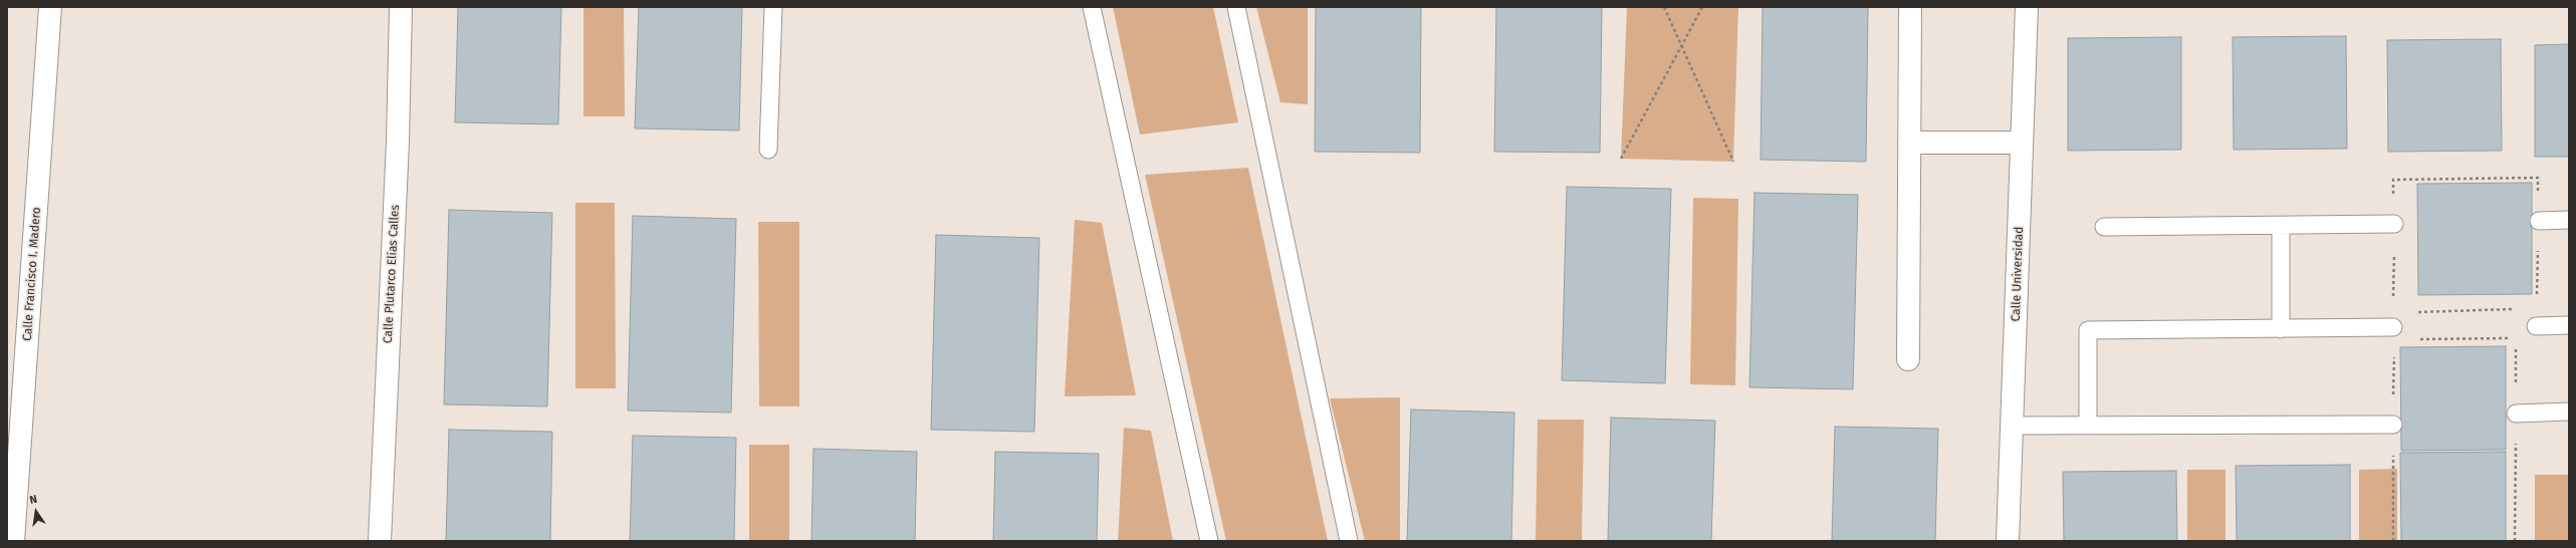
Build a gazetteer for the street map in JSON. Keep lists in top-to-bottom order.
{
  "streets": {
    "street": ["Calle Francisco I. Madero", "Calle Plutarco Elías Calles", "Calle Universidad"]
  },
  "north": "top"
}
